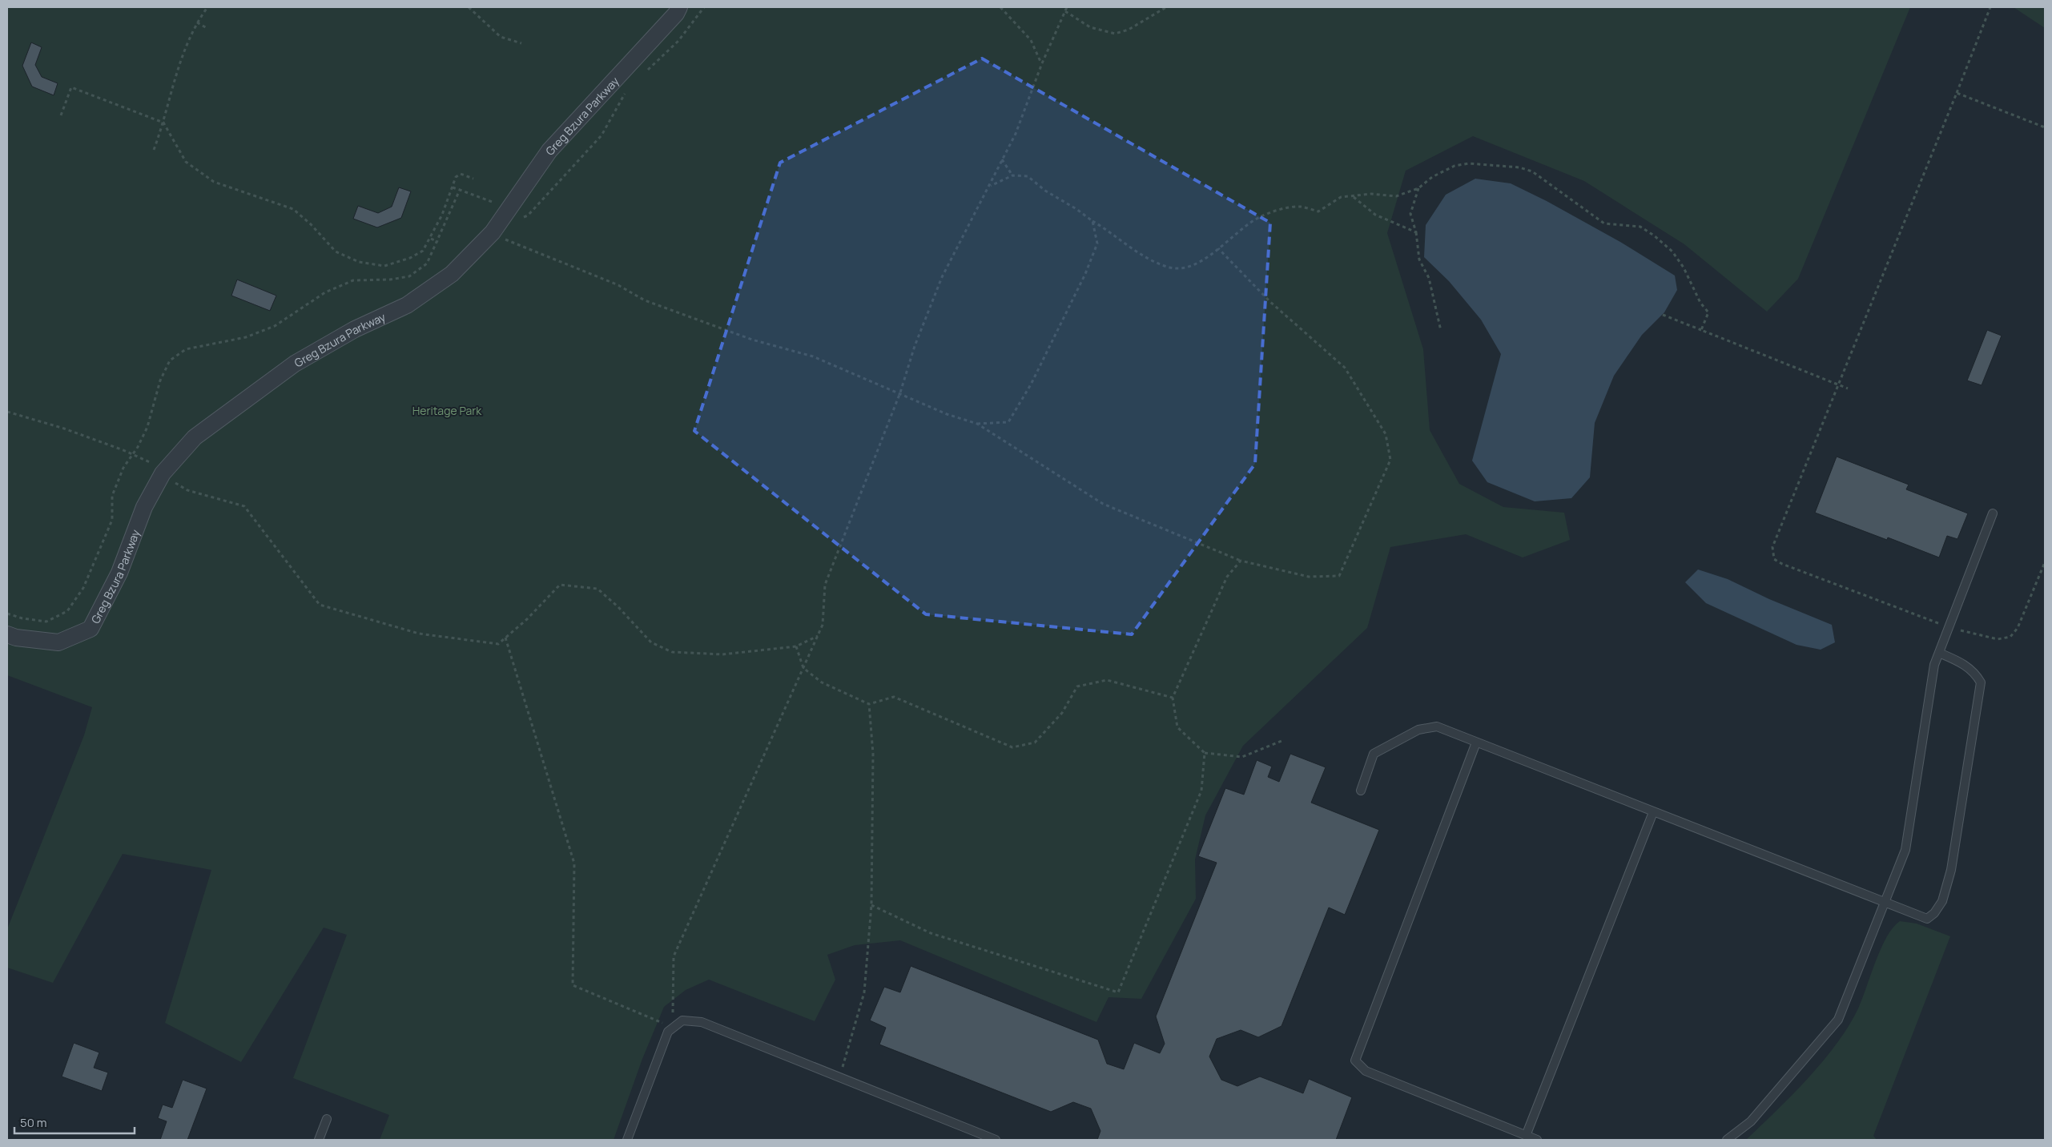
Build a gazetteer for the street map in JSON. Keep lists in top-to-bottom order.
{
  "streets": {
    "street": ["Greg Bzura Parkway"]
  },
  "parks": ["Heritage Park"],
  "scale_bar": "50 m"
}
